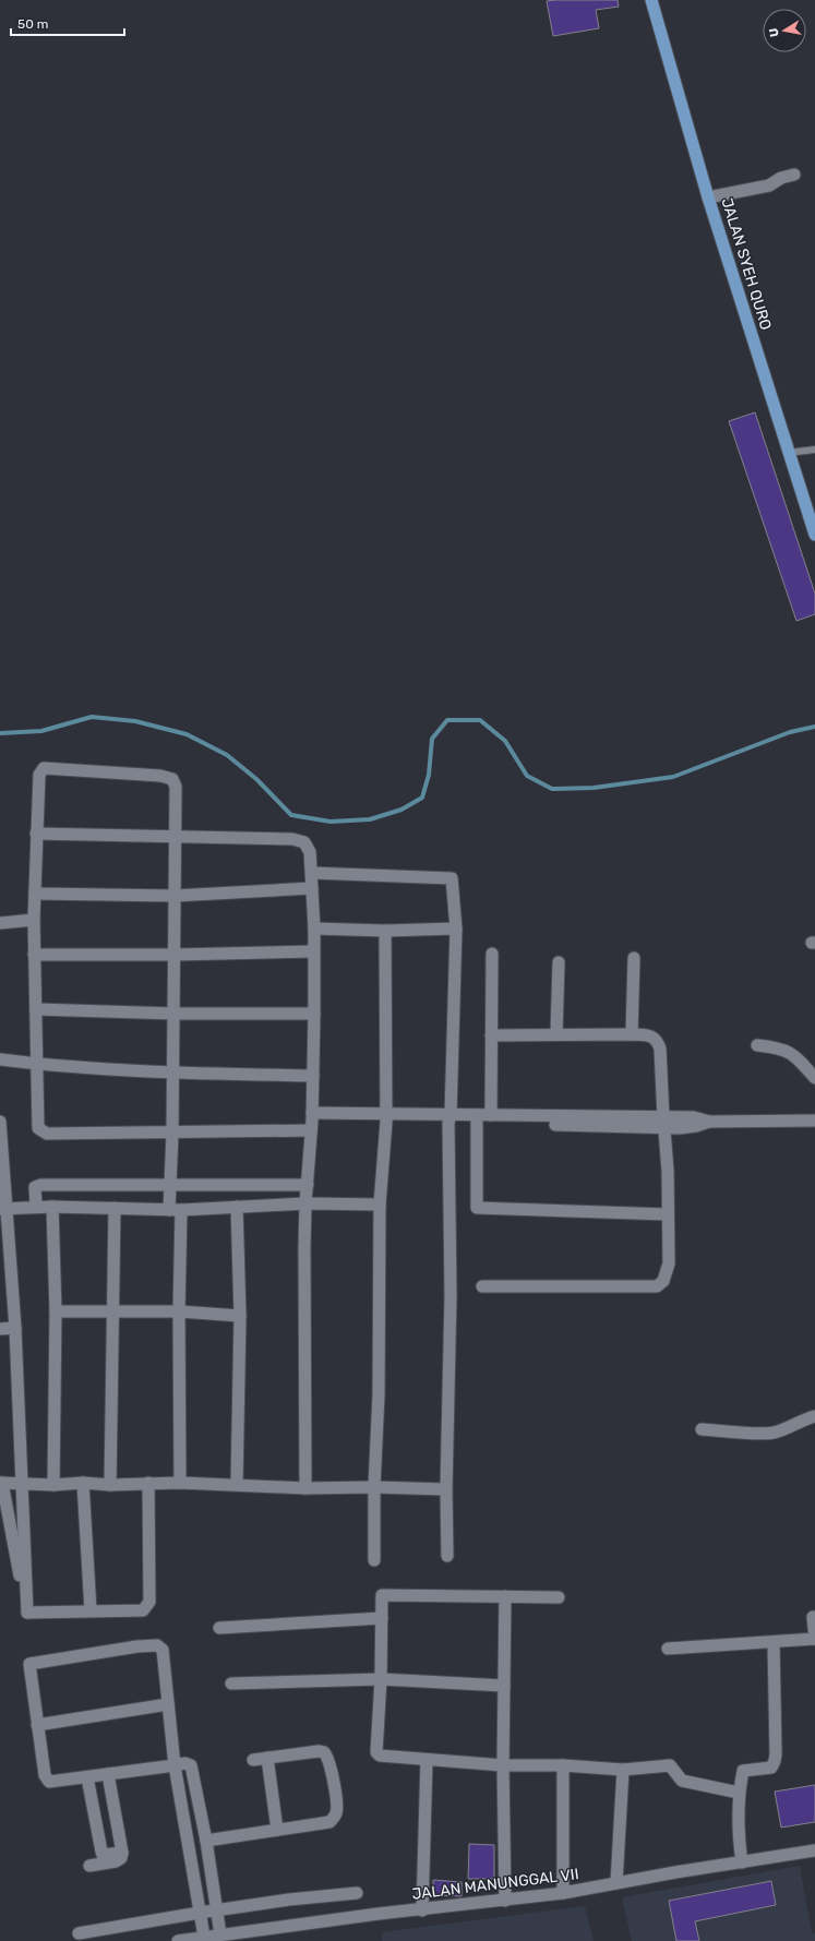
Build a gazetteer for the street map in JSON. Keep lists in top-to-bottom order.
{
  "streets": {
    "main road": ["JALAN SYEH QURO"],
    "street": ["JALAN MANUNGGAL VII"]
  },
  "scale_bar": "50 m",
  "north": "left"
}
